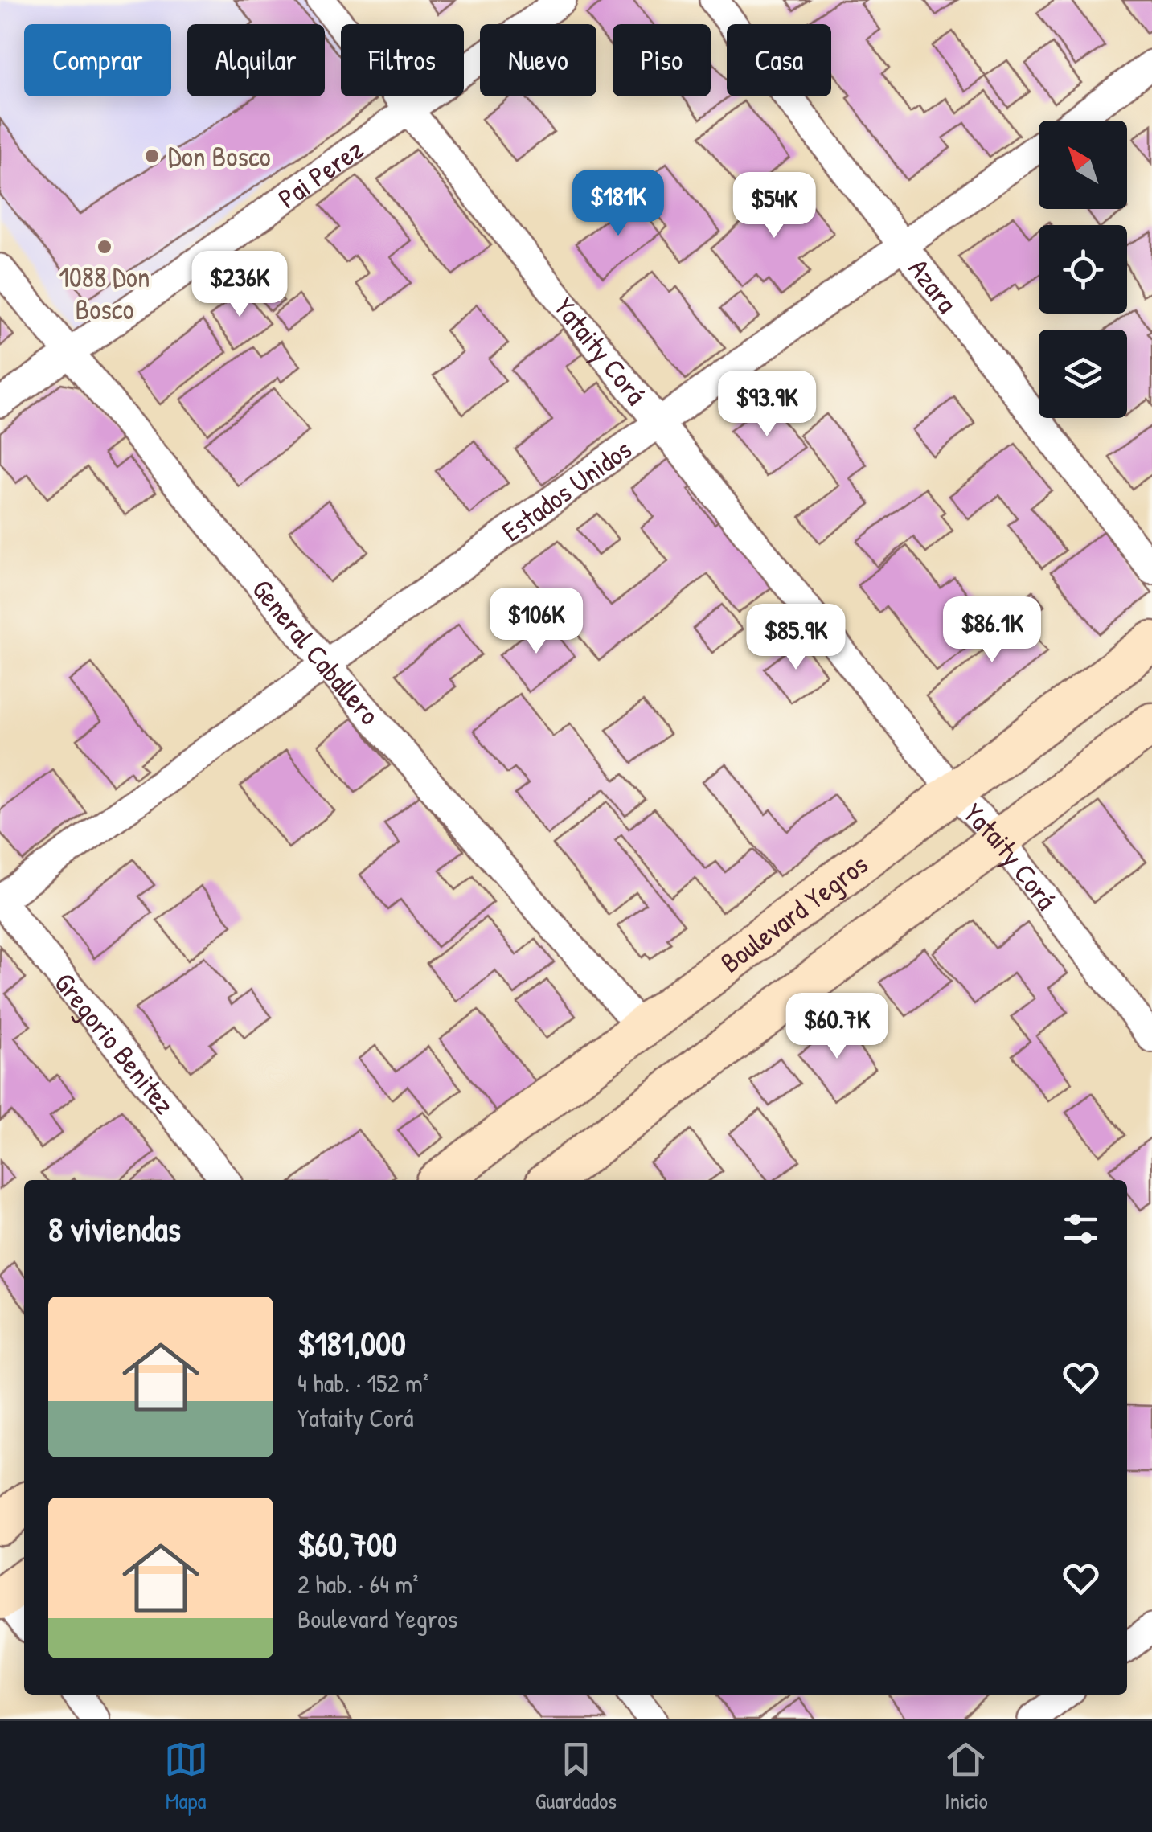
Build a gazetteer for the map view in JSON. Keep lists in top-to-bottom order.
{
  "streets": {
    "main road": ["Boulevard Yegros"],
    "street": [
      "Pai Perez",
      "Azara",
      "Yataity Corá",
      "Estados Unidos",
      "General Caballero",
      "Gregorio Benitez"
    ]
  },
  "crossings": [
    ["Pai Perez", "Yataity Corá"],
    ["Pai Perez", "General Caballero"],
    ["Azara", "Estados Unidos"],
    ["Yataity Corá", "Estados Unidos"],
    ["Yataity Corá", "Boulevard Yegros"],
    ["Estados Unidos", "General Caballero"],
    ["Estados Unidos", "Gregorio Benitez"],
    ["General Caballero", "Boulevard Yegros"]
  ],
  "places": ["Don Bosco", "1088 Don Bosco"],
  "north": "top left",
  "page": {
    "chip": [
      "Comprar",
      "Alquilar",
      "Filtros",
      "Nuevo",
      "Piso",
      "Casa"
    ],
    "price": [
      "$181K",
      "$54K",
      "$236K",
      "$93.9K",
      "$106K",
      "$86.1K",
      "$85.9K",
      "$60.7K"
    ],
    "heading": "8 viviendas",
    "list": [
      {
        "name": "$181,000",
        "note": "4 hab. · 152 m² · Yataity Corá"
      },
      {
        "name": "$60,700",
        "note": "2 hab. · 64 m² · Boulevard Yegros"
      }
    ],
    "tabs": ["Mapa", "Guardados", "Inicio"]
  }
}
